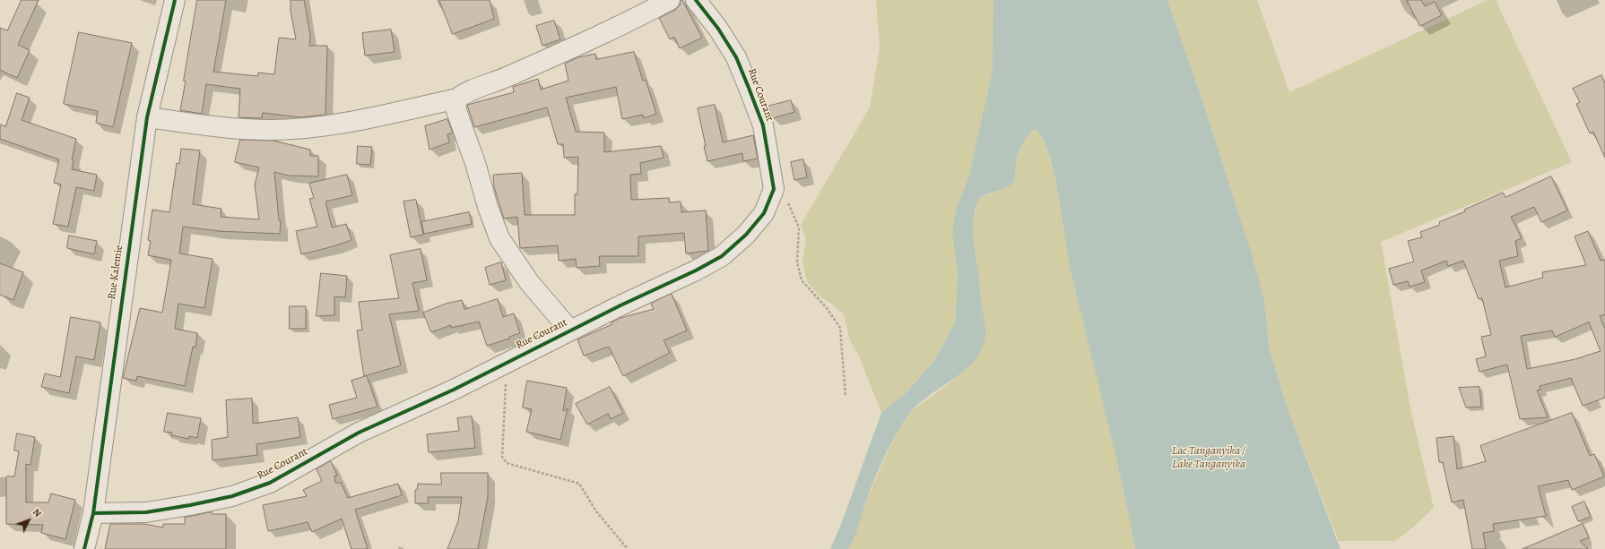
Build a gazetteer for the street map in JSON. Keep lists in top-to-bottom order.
{
  "streets": {
    "street": ["Rue Courant", "Rue Kalemie"]
  },
  "crossings": [
    ["Rue Courant", "Rue Kalemie"]
  ],
  "water": ["Lac Tanganyika / Lake Tanganyika"],
  "north": "top right"
}
